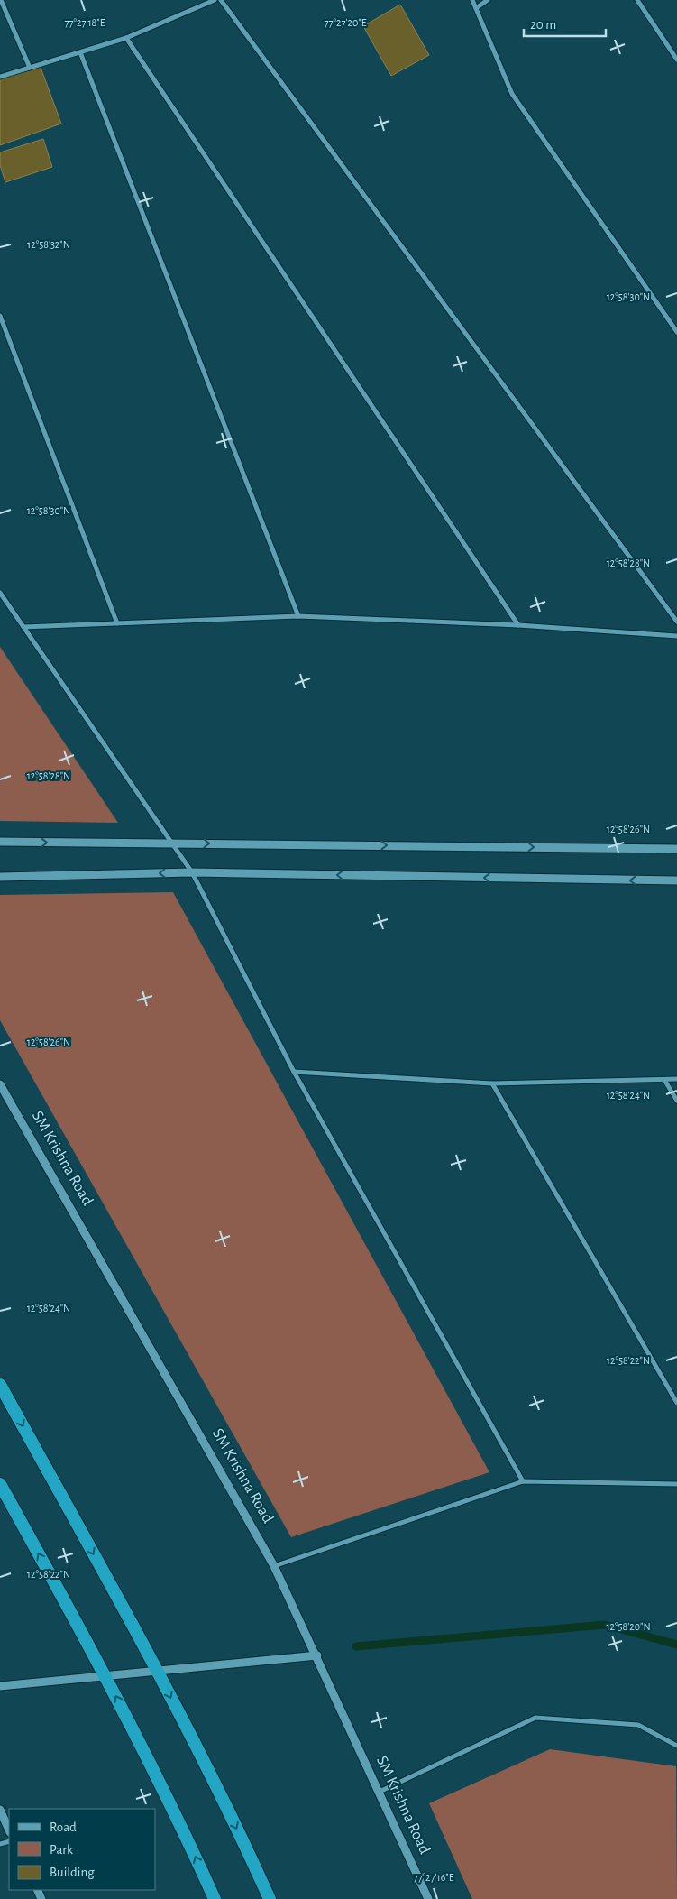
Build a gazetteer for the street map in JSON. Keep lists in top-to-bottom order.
{
  "streets": {
    "street": ["SM Krishna Road"]
  },
  "legend": ["Road", "Park", "Building"],
  "scale_bar": "20 m",
  "coordinates": [
    "77°27'18\"E",
    "77°27'20\"E",
    "12°58'32\"N",
    "12°58'30\"N",
    "12°58'28\"N",
    "12°58'26\"N",
    "12°58'24\"N",
    "12°58'22\"N",
    "12°58'20\"N",
    "77°27'16\"E"
  ]
}
